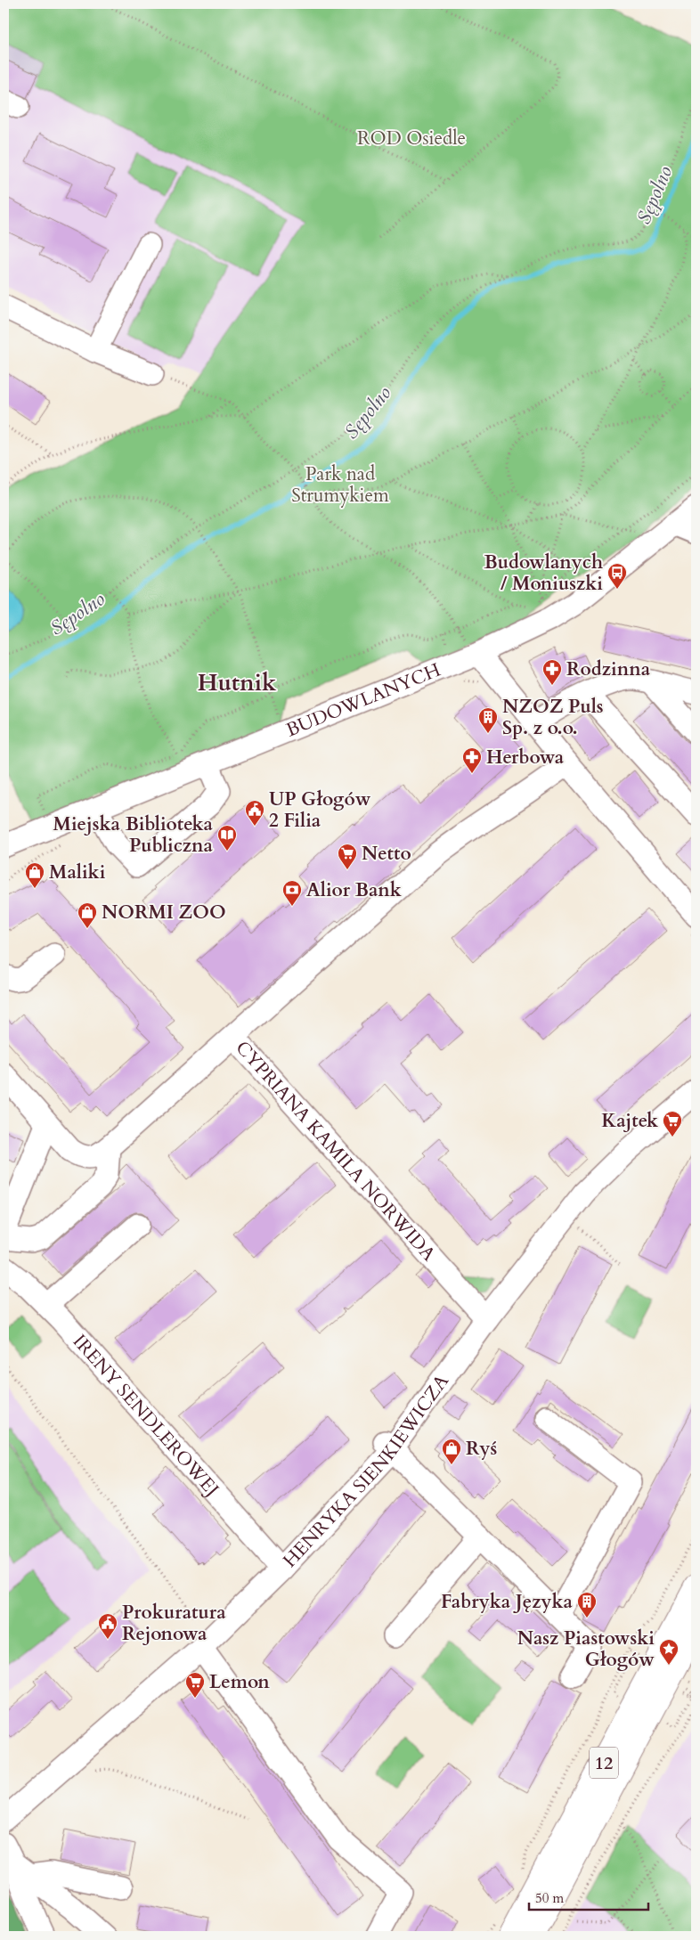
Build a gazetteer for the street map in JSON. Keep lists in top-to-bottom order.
{
  "streets": {
    "main road": ["12"],
    "street": [
      "BUDOWLANYCH",
      "CYPRIANA KAMILA NORWIDA",
      "IRENY SENDLEROWEJ",
      "HENRYKA SIENKIEWICZA"
    ]
  },
  "crossings": [
    ["CYPRIANA KAMILA NORWIDA", "HENRYKA SIENKIEWICZA"],
    ["IRENY SENDLEROWEJ", "HENRYKA SIENKIEWICZA"]
  ],
  "districts": ["Hutnik"],
  "water": ["Sępolno"],
  "parks": ["ROD Osiedle", "Park nad Strumykiem"],
  "places": {
    "bus stop": ["Budowlanych / Moniuszki"],
    "pharmacy": ["Rodzinna", "Herbowa"],
    "building": ["NZOZ Puls Sp. z o.o.", "Fabryka Języka"],
    "public building": ["UP Głogów 2 Filia", "Prokuratura Rejonowa"],
    "library": ["Miejska Biblioteka Publiczna"],
    "supermarket": ["Netto", "Kajtek", "Lemon"],
    "shop": ["Maliki", "NORMI ZOO", "Ryś"],
    "bank": ["Alior Bank"],
    "place": ["Nasz Piastowski Głogów"]
  },
  "scale_bar": "50 m"
}
